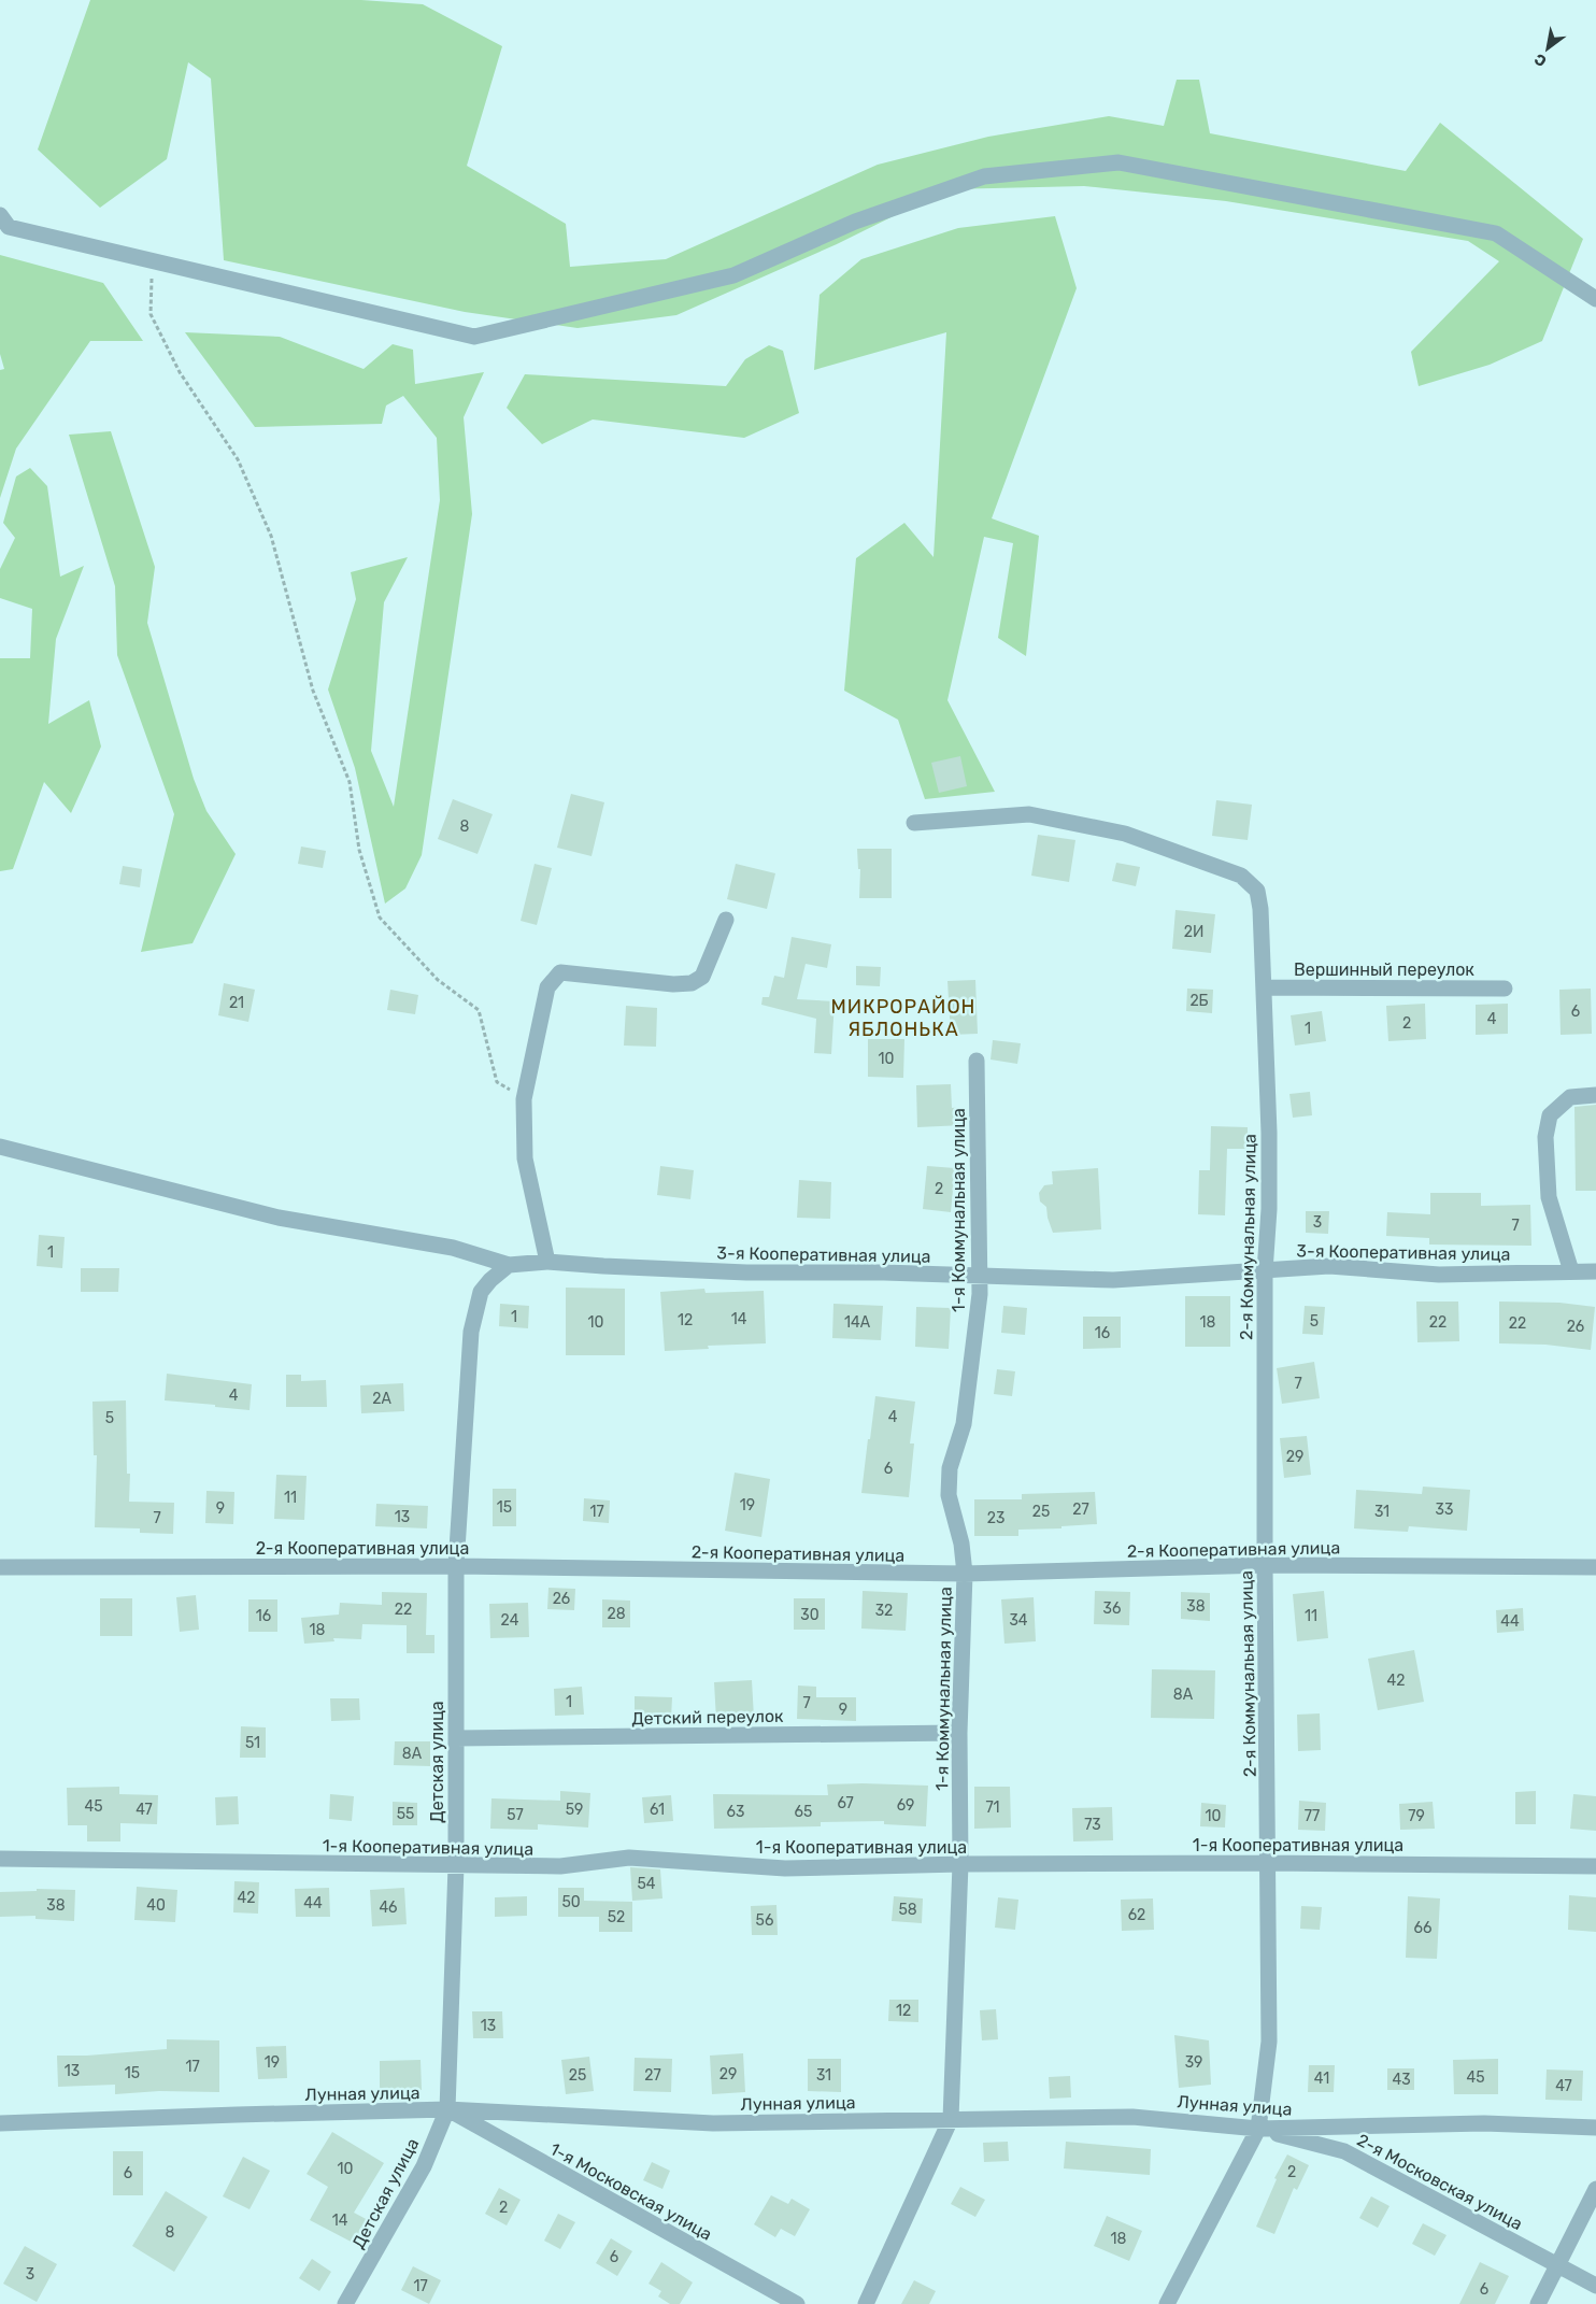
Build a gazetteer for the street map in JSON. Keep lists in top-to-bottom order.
{
  "streets": {
    "street": [
      "Вершинный переулок",
      "1-я Коммунальная улица",
      "2-я Коммунальная улица",
      "3-я Кооперативная улица",
      "2-я Кооперативная улица",
      "Детский переулок",
      "Детская улица",
      "1-я Кооперативная улица",
      "Лунная улица",
      "2-я Московская улица",
      "1-я Московская улица"
    ]
  },
  "crossings": [
    ["Вершинный переулок", "2-я Коммунальная улица"],
    ["1-я Коммунальная улица", "3-я Кооперативная улица"],
    ["1-я Коммунальная улица", "2-я Кооперативная улица"],
    ["1-я Коммунальная улица", "Детский переулок"],
    ["1-я Коммунальная улица", "1-я Кооперативная улица"],
    ["1-я Коммунальная улица", "Лунная улица"],
    ["2-я Коммунальная улица", "3-я Кооперативная улица"],
    ["2-я Коммунальная улица", "2-я Кооперативная улица"],
    ["2-я Коммунальная улица", "1-я Кооперативная улица"],
    ["2-я Коммунальная улица", "Лунная улица"],
    ["2-я Коммунальная улица", "2-я Московская улица"],
    ["3-я Кооперативная улица", "Детская улица"],
    ["2-я Кооперативная улица", "Детская улица"],
    ["Детский переулок", "Детская улица"],
    ["Детская улица", "1-я Кооперативная улица"],
    ["Детская улица", "Лунная улица"],
    ["Детская улица", "1-я Московская улица"],
    ["Лунная улица", "2-я Московская улица"],
    ["Лунная улица", "1-я Московская улица"]
  ],
  "districts": ["МИКРОРАЙОН ЯБЛОНЬКА"],
  "house_numbers": [
    "8",
    "2И",
    "2Б",
    "21",
    "6",
    "4",
    "2",
    "1",
    "10",
    "2",
    "3",
    "7",
    "1",
    "1",
    "14",
    "12",
    "5",
    "10",
    "14А",
    "18",
    "22",
    "22",
    "26",
    "16",
    "7",
    "4",
    "2А",
    "4",
    "5",
    "29",
    "6",
    "11",
    "19",
    "15",
    "9",
    "27",
    "33",
    "17",
    "25",
    "31",
    "13",
    "7",
    "23",
    "26",
    "38",
    "36",
    "22",
    "32",
    "28",
    "30",
    "16",
    "11",
    "24",
    "34",
    "44",
    "18",
    "42",
    "8А",
    "1",
    "7",
    "9",
    "51",
    "8А",
    "67",
    "69",
    "45",
    "71",
    "47",
    "59",
    "61",
    "63",
    "65",
    "55",
    "57",
    "10",
    "77",
    "79",
    "73",
    "54",
    "42",
    "50",
    "44",
    "38",
    "40",
    "46",
    "58",
    "62",
    "52",
    "56",
    "66",
    "12",
    "13",
    "19",
    "39",
    "17",
    "13",
    "15",
    "29",
    "25",
    "27",
    "31",
    "45",
    "41",
    "43",
    "47",
    "10",
    "2",
    "6",
    "2",
    "14",
    "8",
    "18",
    "6",
    "3",
    "17",
    "6"
  ],
  "north": "bottom left"
}
